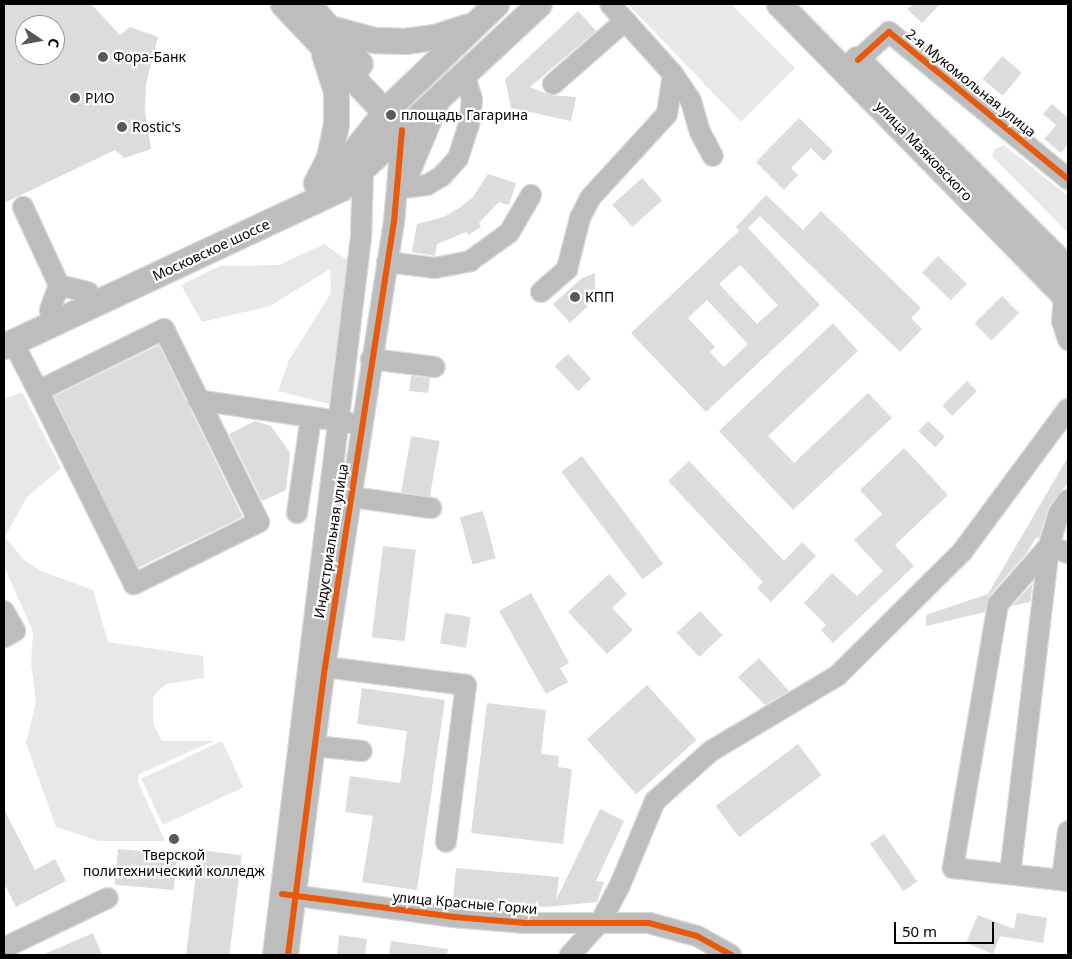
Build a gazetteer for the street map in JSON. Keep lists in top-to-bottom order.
{
  "streets": {
    "main road": ["улица Маяковского", "Московское шоссе"],
    "street": ["2-я Мукомольная улица", "Индустриальная улица", "улица Красные Горки"]
  },
  "crossings": [
    ["2-я Мукомольная улица", "улица Маяковского"],
    ["Индустриальная улица", "улица Красные Горки"]
  ],
  "places": [
    "Фора-Банк",
    "РИО",
    "площадь Гагарина",
    "Rostic's",
    "КПП",
    "Тверской политехнический колледж"
  ],
  "scale_bar": "50 m",
  "north": "right"
}
